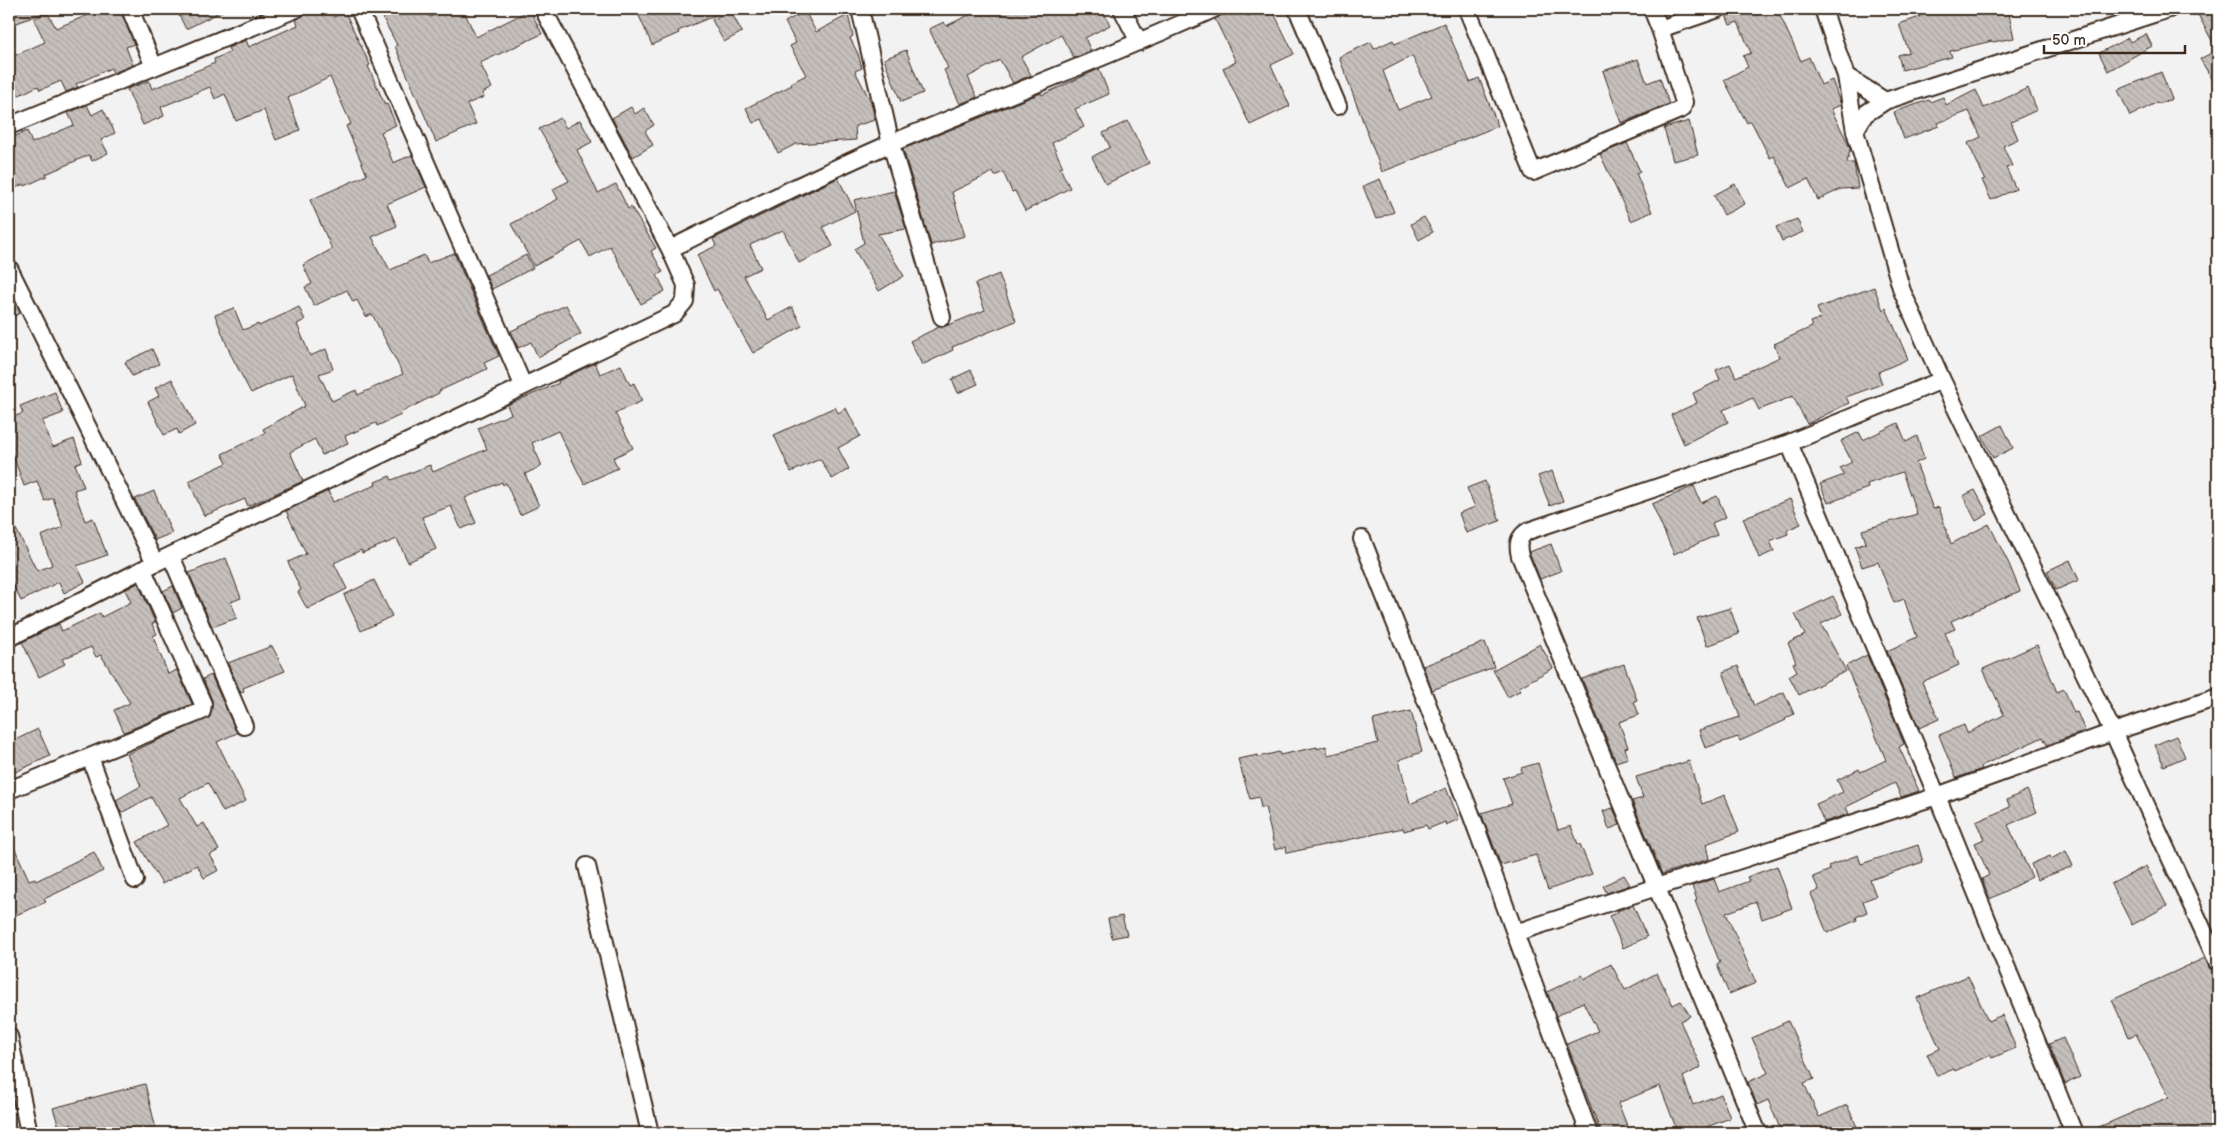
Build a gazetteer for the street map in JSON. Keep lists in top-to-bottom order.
{
  "scale_bar": "50 m"
}
